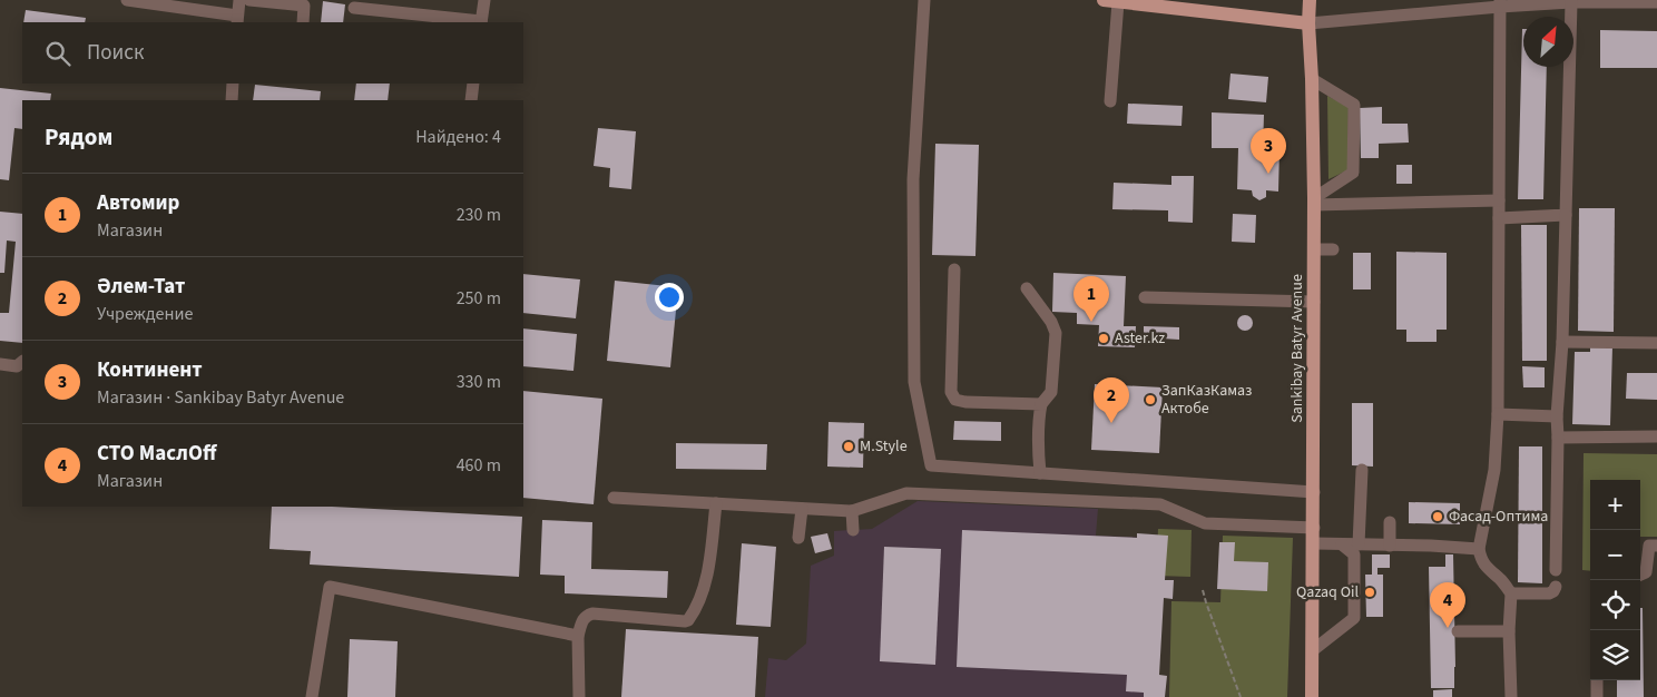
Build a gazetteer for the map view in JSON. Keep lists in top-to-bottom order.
{
  "streets": {
    "main road": ["Sankibay Batyr Avenue"]
  },
  "places": [
    "Aster.kz",
    "ЗапКазКамаз Актобе",
    "M.Style",
    "Фасад-Оптима",
    "Qazaq Oil"
  ],
  "north": "top right",
  "page": {
    "search": "Поиск",
    "heading": ["Рядом", "Найдено: 4"],
    "pins": [
      "3",
      "1",
      "2",
      "4"
    ],
    "list": [
      {
        "mark": "1",
        "name": "Автомир",
        "note": "Магазин",
        "value": "230 m"
      },
      {
        "mark": "2",
        "name": "Әлем-Тат",
        "note": "Учреждение",
        "value": "250 m"
      },
      {
        "mark": "3",
        "name": "Континент",
        "note": "Магазин · Sankibay Batyr Avenue",
        "value": "330 m"
      },
      {
        "mark": "4",
        "name": "СТО МаслOff",
        "note": "Магазин",
        "value": "460 m"
      }
    ],
    "map_buttons": ["+", "−"]
  }
}
